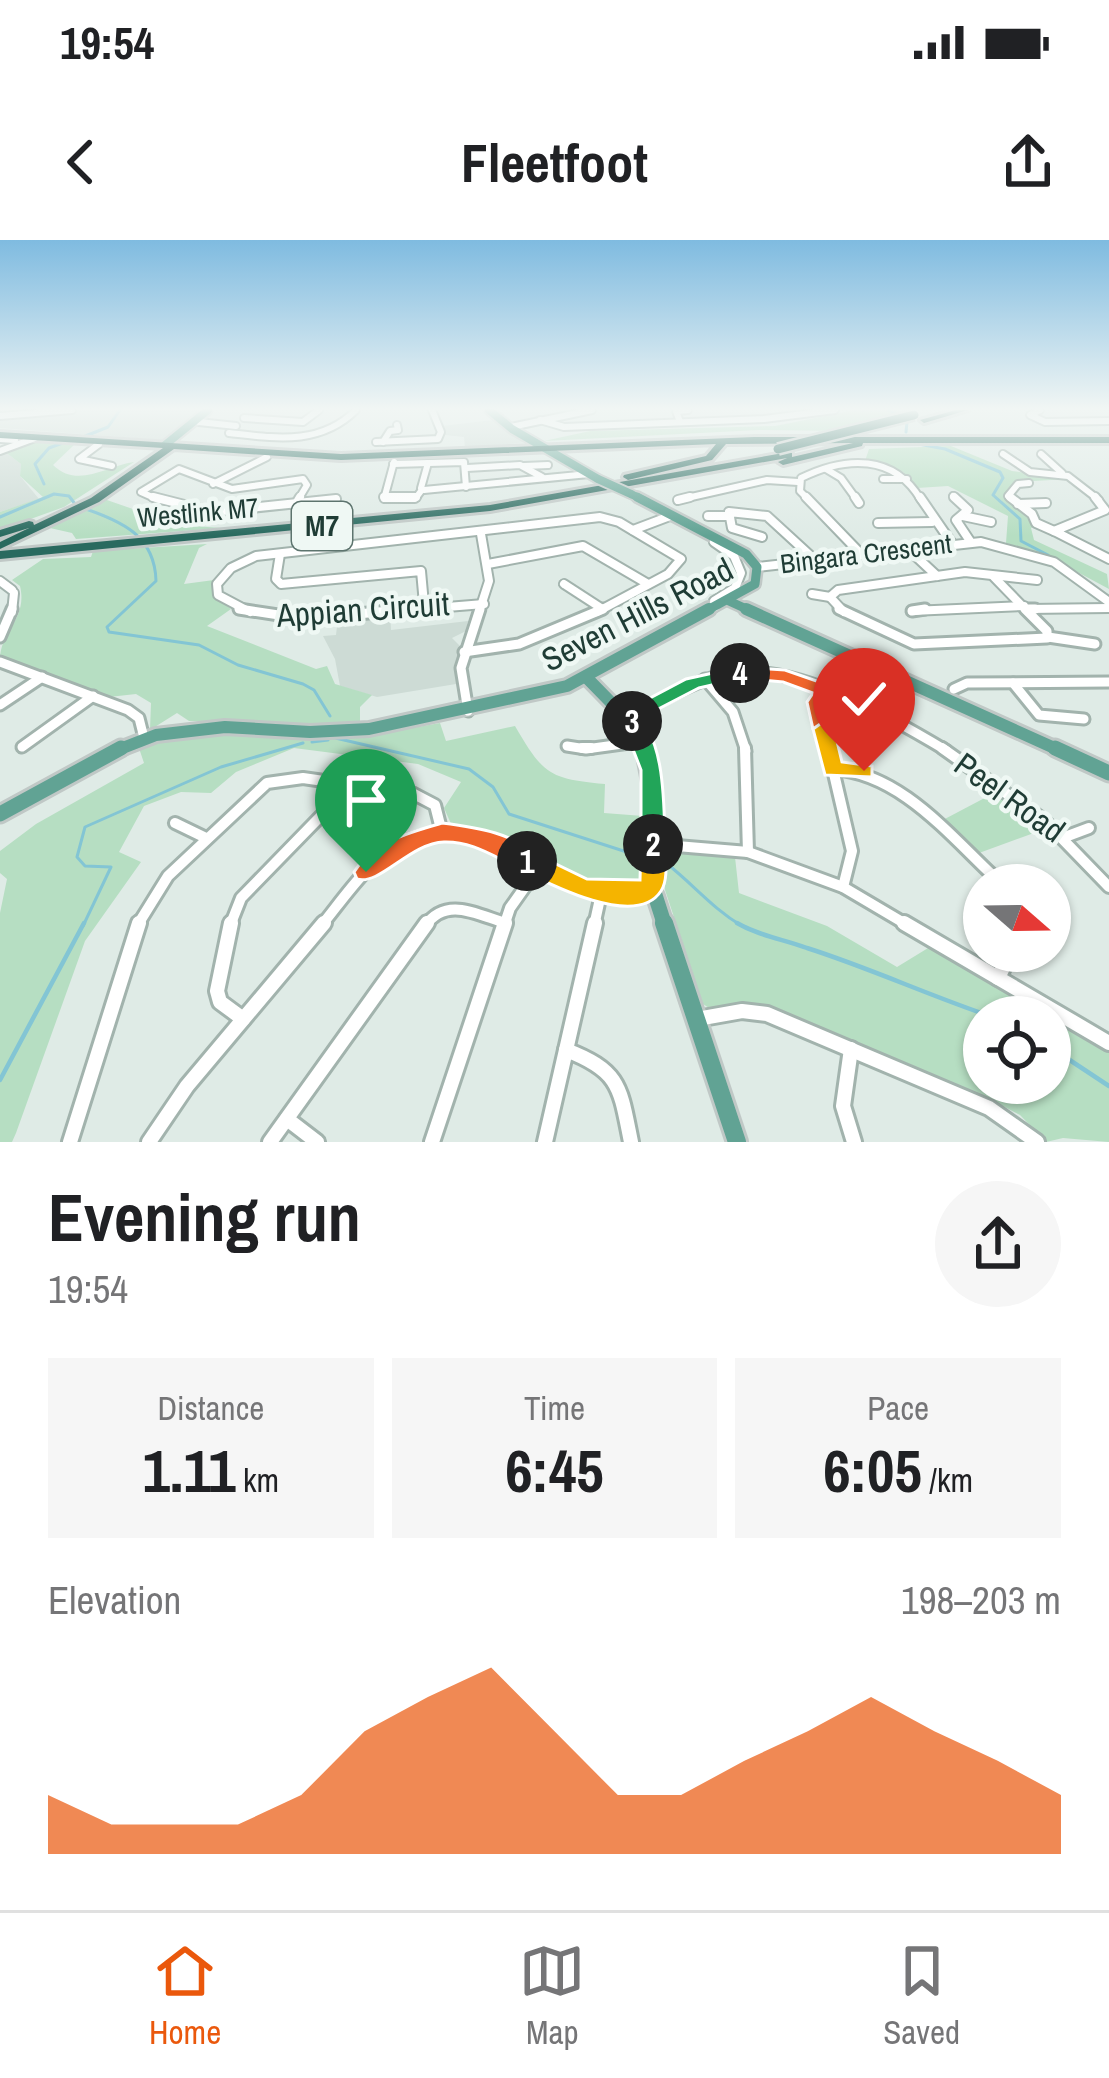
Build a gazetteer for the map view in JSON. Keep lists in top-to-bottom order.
{
  "streets": {
    "highway": ["Westlink M7", "M7"],
    "main road": ["Seven Hills Road"],
    "street": ["Bingara Crescent", "Appian Circuit", "Peel Road"]
  },
  "crossings": [
    ["Bingara Crescent", "Seven Hills Road"]
  ],
  "north": "right",
  "page": {
    "status": "19:54",
    "header": "Fleetfoot",
    "pins": [
      "4",
      "3",
      "2",
      "1"
    ],
    "heading": ["Evening run", "19:54"],
    "stats": [
      ["Distance", "1.11 km"],
      ["Time", "6:45"],
      ["Pace", "6:05 /km"]
    ],
    "chart": ["Elevation", "198–203 m"],
    "tabs": ["Home", "Map", "Saved"]
  }
}
